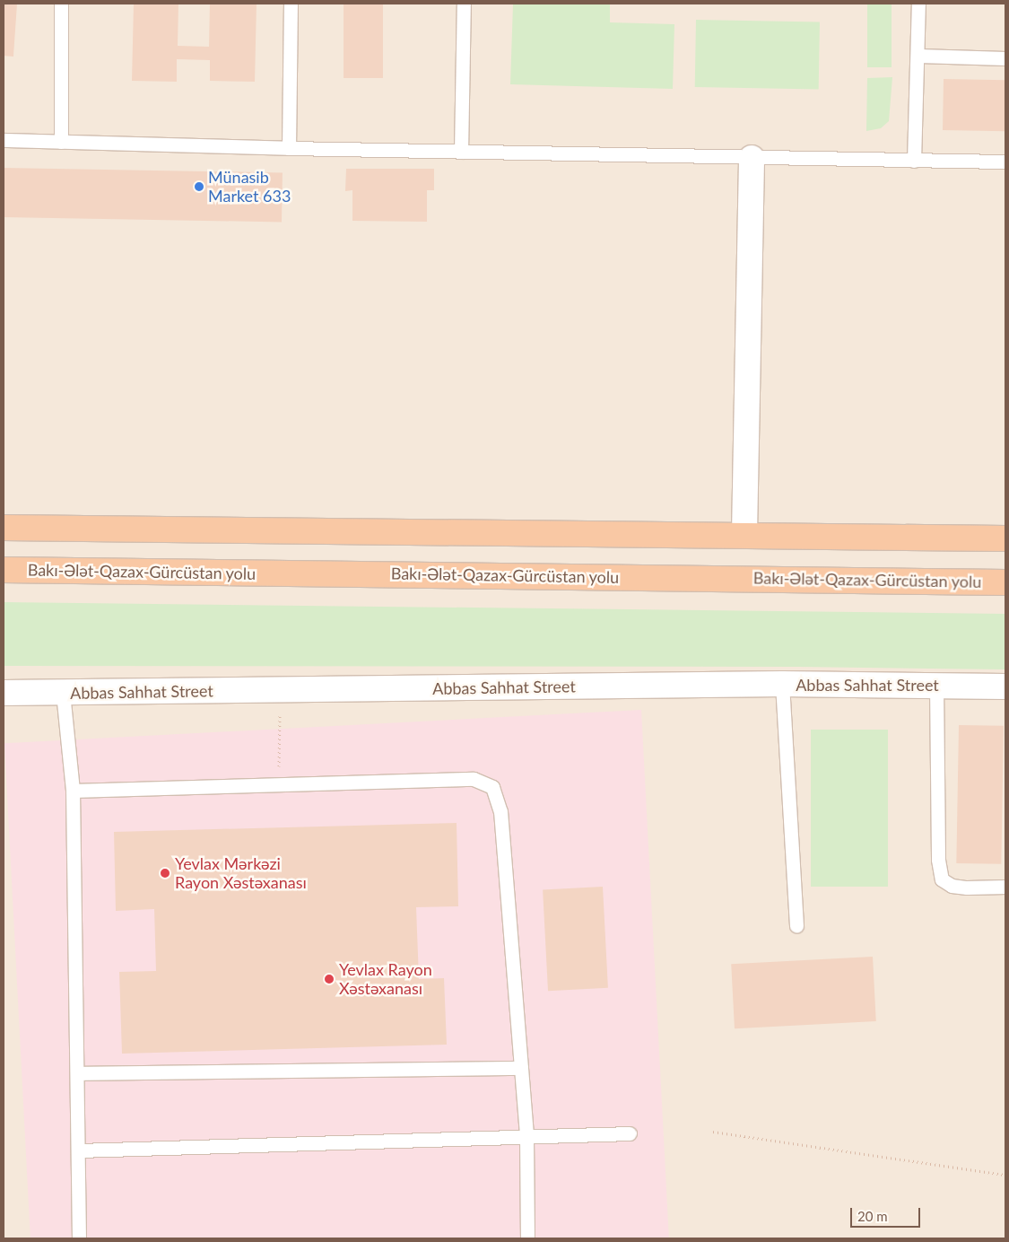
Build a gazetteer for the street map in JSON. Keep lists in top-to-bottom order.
{
  "streets": {
    "highway": ["Bakı-Ələt-Qazax-Gürcüstan yolu"],
    "street": ["Abbas Sahhat Street"]
  },
  "places": ["Münasib Market 633", "Yevlax Mərkəzi Rayon Xəstəxanası", "Yevlax Rayon Xəstəxanası"],
  "scale_bar": "20 m"
}
